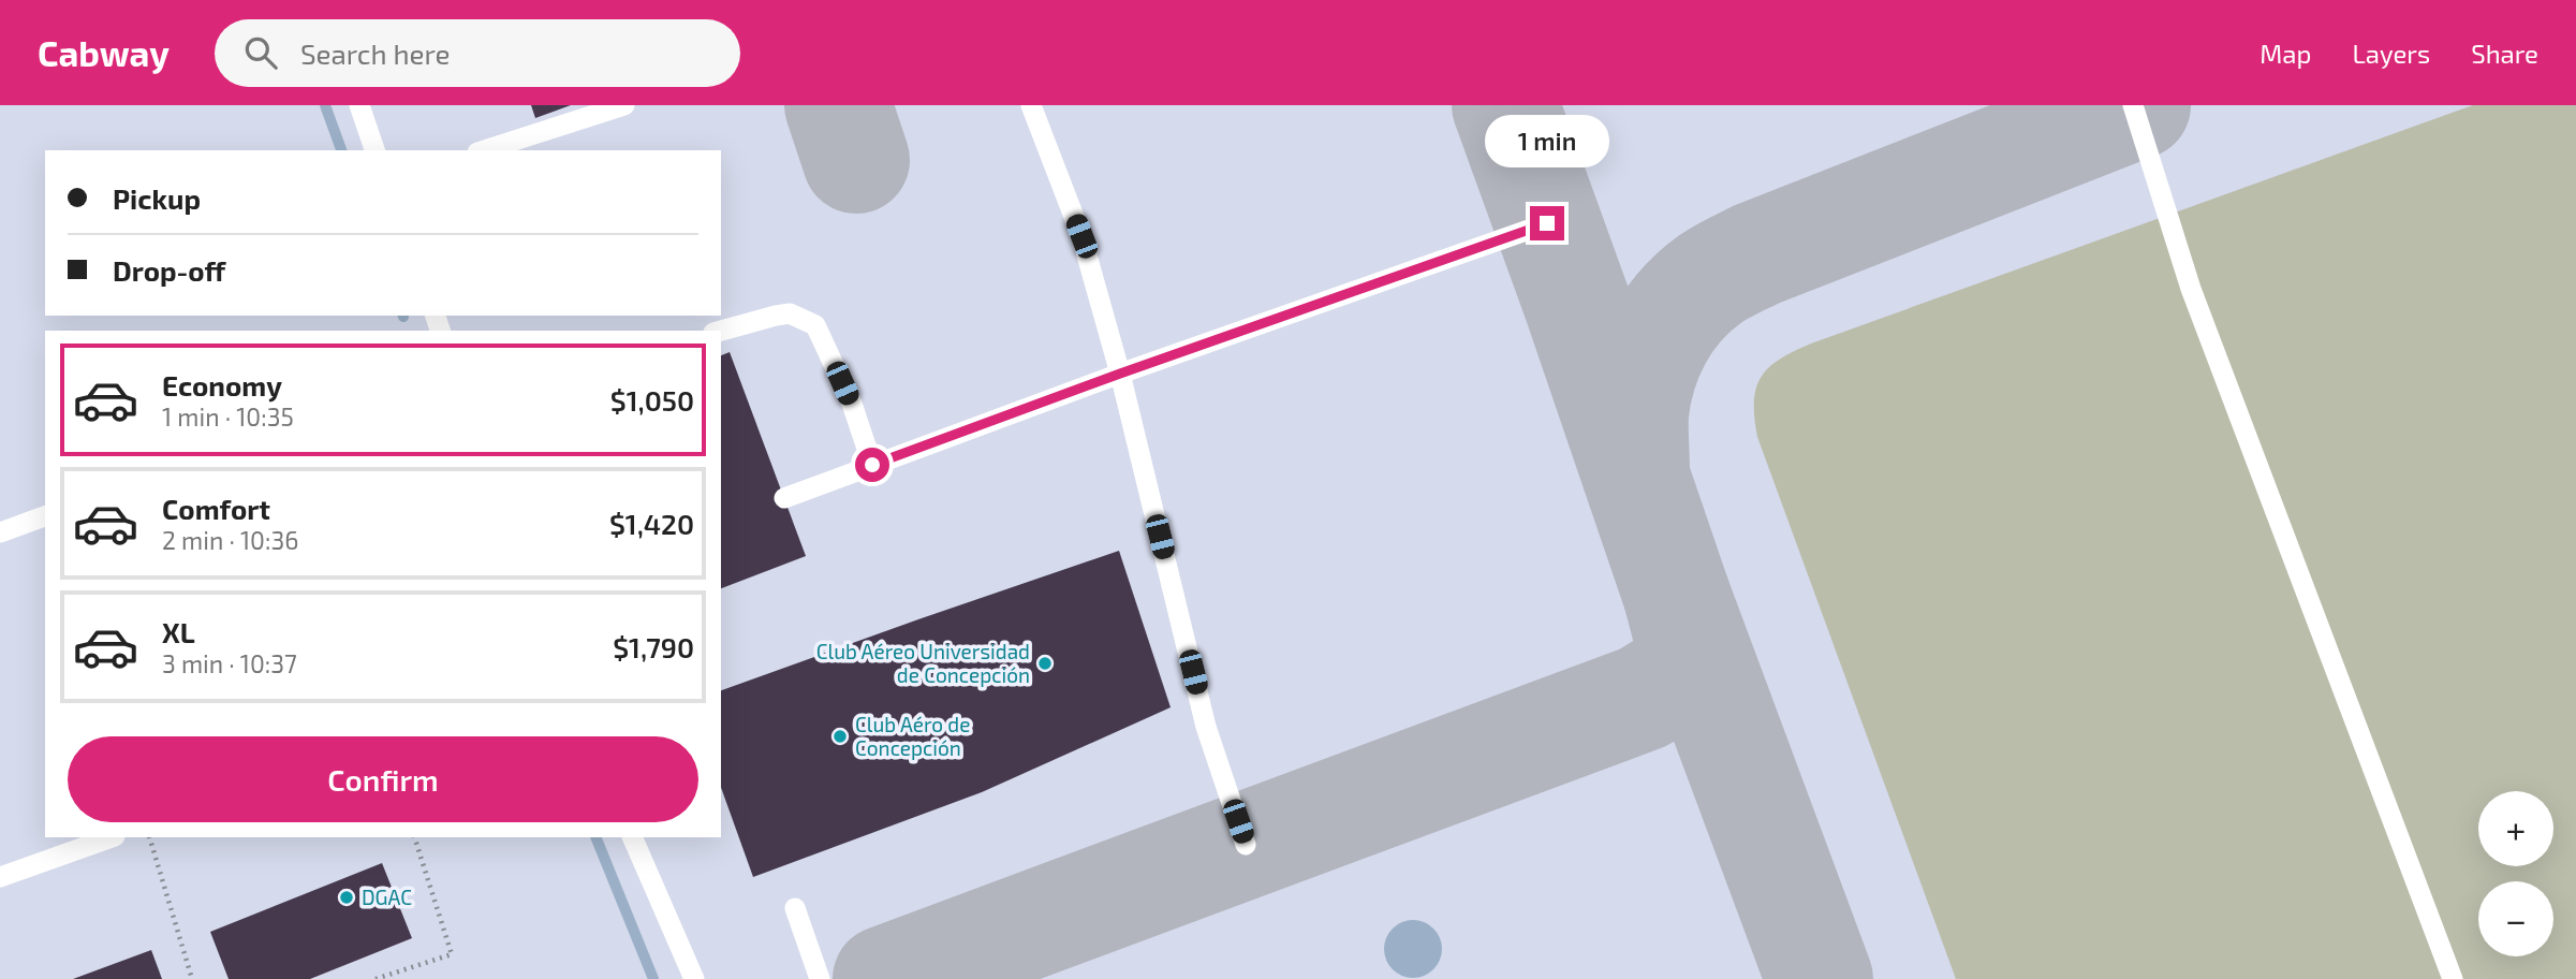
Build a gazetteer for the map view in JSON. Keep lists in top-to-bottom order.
{
  "places": ["Club Aéreo Universidad de Concepción", "Club Aéro de Concepción", "DGAC"],
  "page": {
    "header": "Cabway",
    "search": "Search here",
    "nav": ["Map", "Layers", "Share"],
    "bubble": "1 min",
    "banner": ["Pickup", "Drop-off"],
    "list": [
      {
        "name": "Economy",
        "note": "1 min · 10:35",
        "value": "$1,050"
      },
      {
        "name": "Comfort",
        "note": "2 min · 10:36",
        "value": "$1,420"
      },
      {
        "name": "XL",
        "note": "3 min · 10:37",
        "value": "$1,790"
      }
    ],
    "buttons": "Confirm",
    "map_buttons": ["+", "−"]
  }
}
